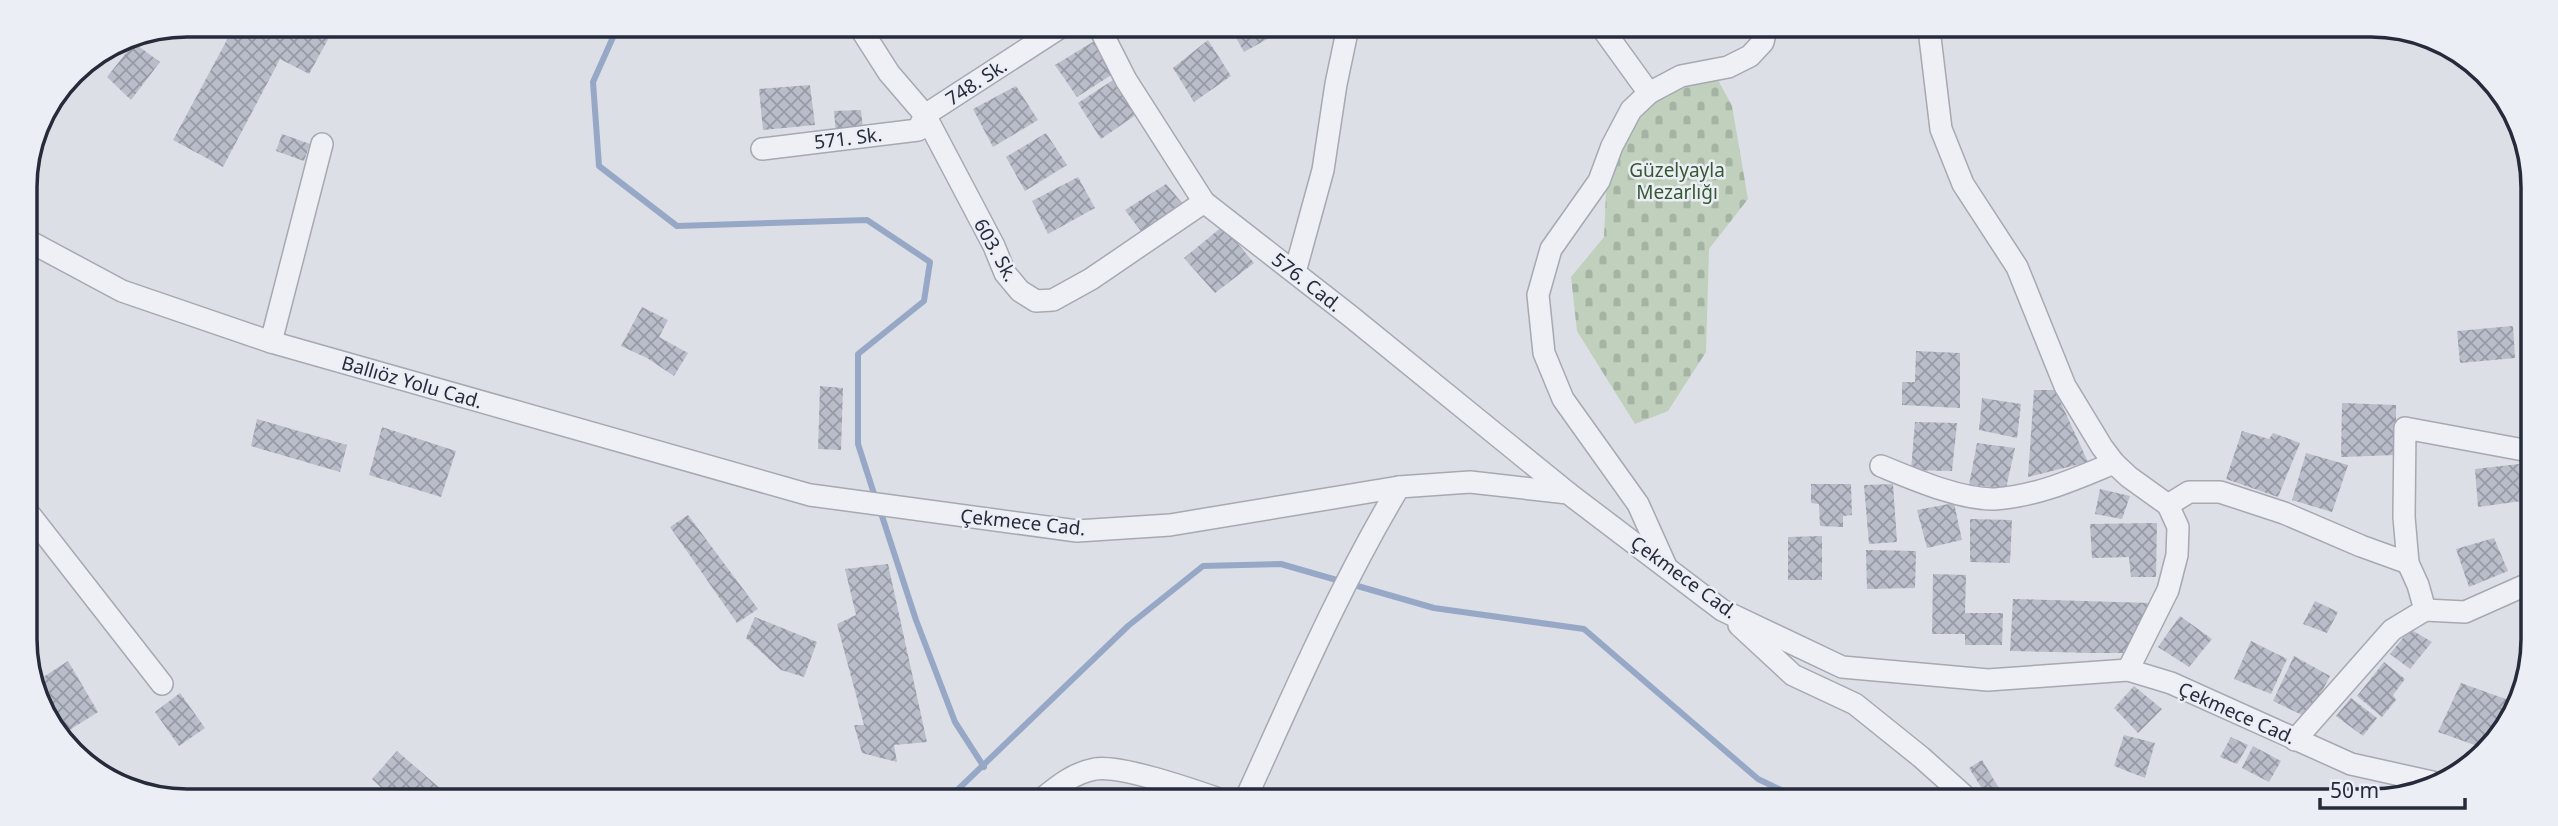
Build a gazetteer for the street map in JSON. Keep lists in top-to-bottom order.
{
  "streets": {
    "street": [
      "748. Sk.",
      "571. Sk.",
      "603. Sk.",
      "576. Cad.",
      "Ballıöz Yolu Cad.",
      "Çekmece Cad."
    ]
  },
  "crossings": [
    ["748. Sk.", "571. Sk."],
    ["748. Sk.", "603. Sk."],
    ["571. Sk.", "603. Sk."],
    ["603. Sk.", "576. Cad."],
    ["576. Cad.", "Çekmece Cad."],
    ["Ballıöz Yolu Cad.", "Çekmece Cad."]
  ],
  "parks": ["Güzelyayla Mezarlığı"],
  "scale_bar": "50 m"
}
